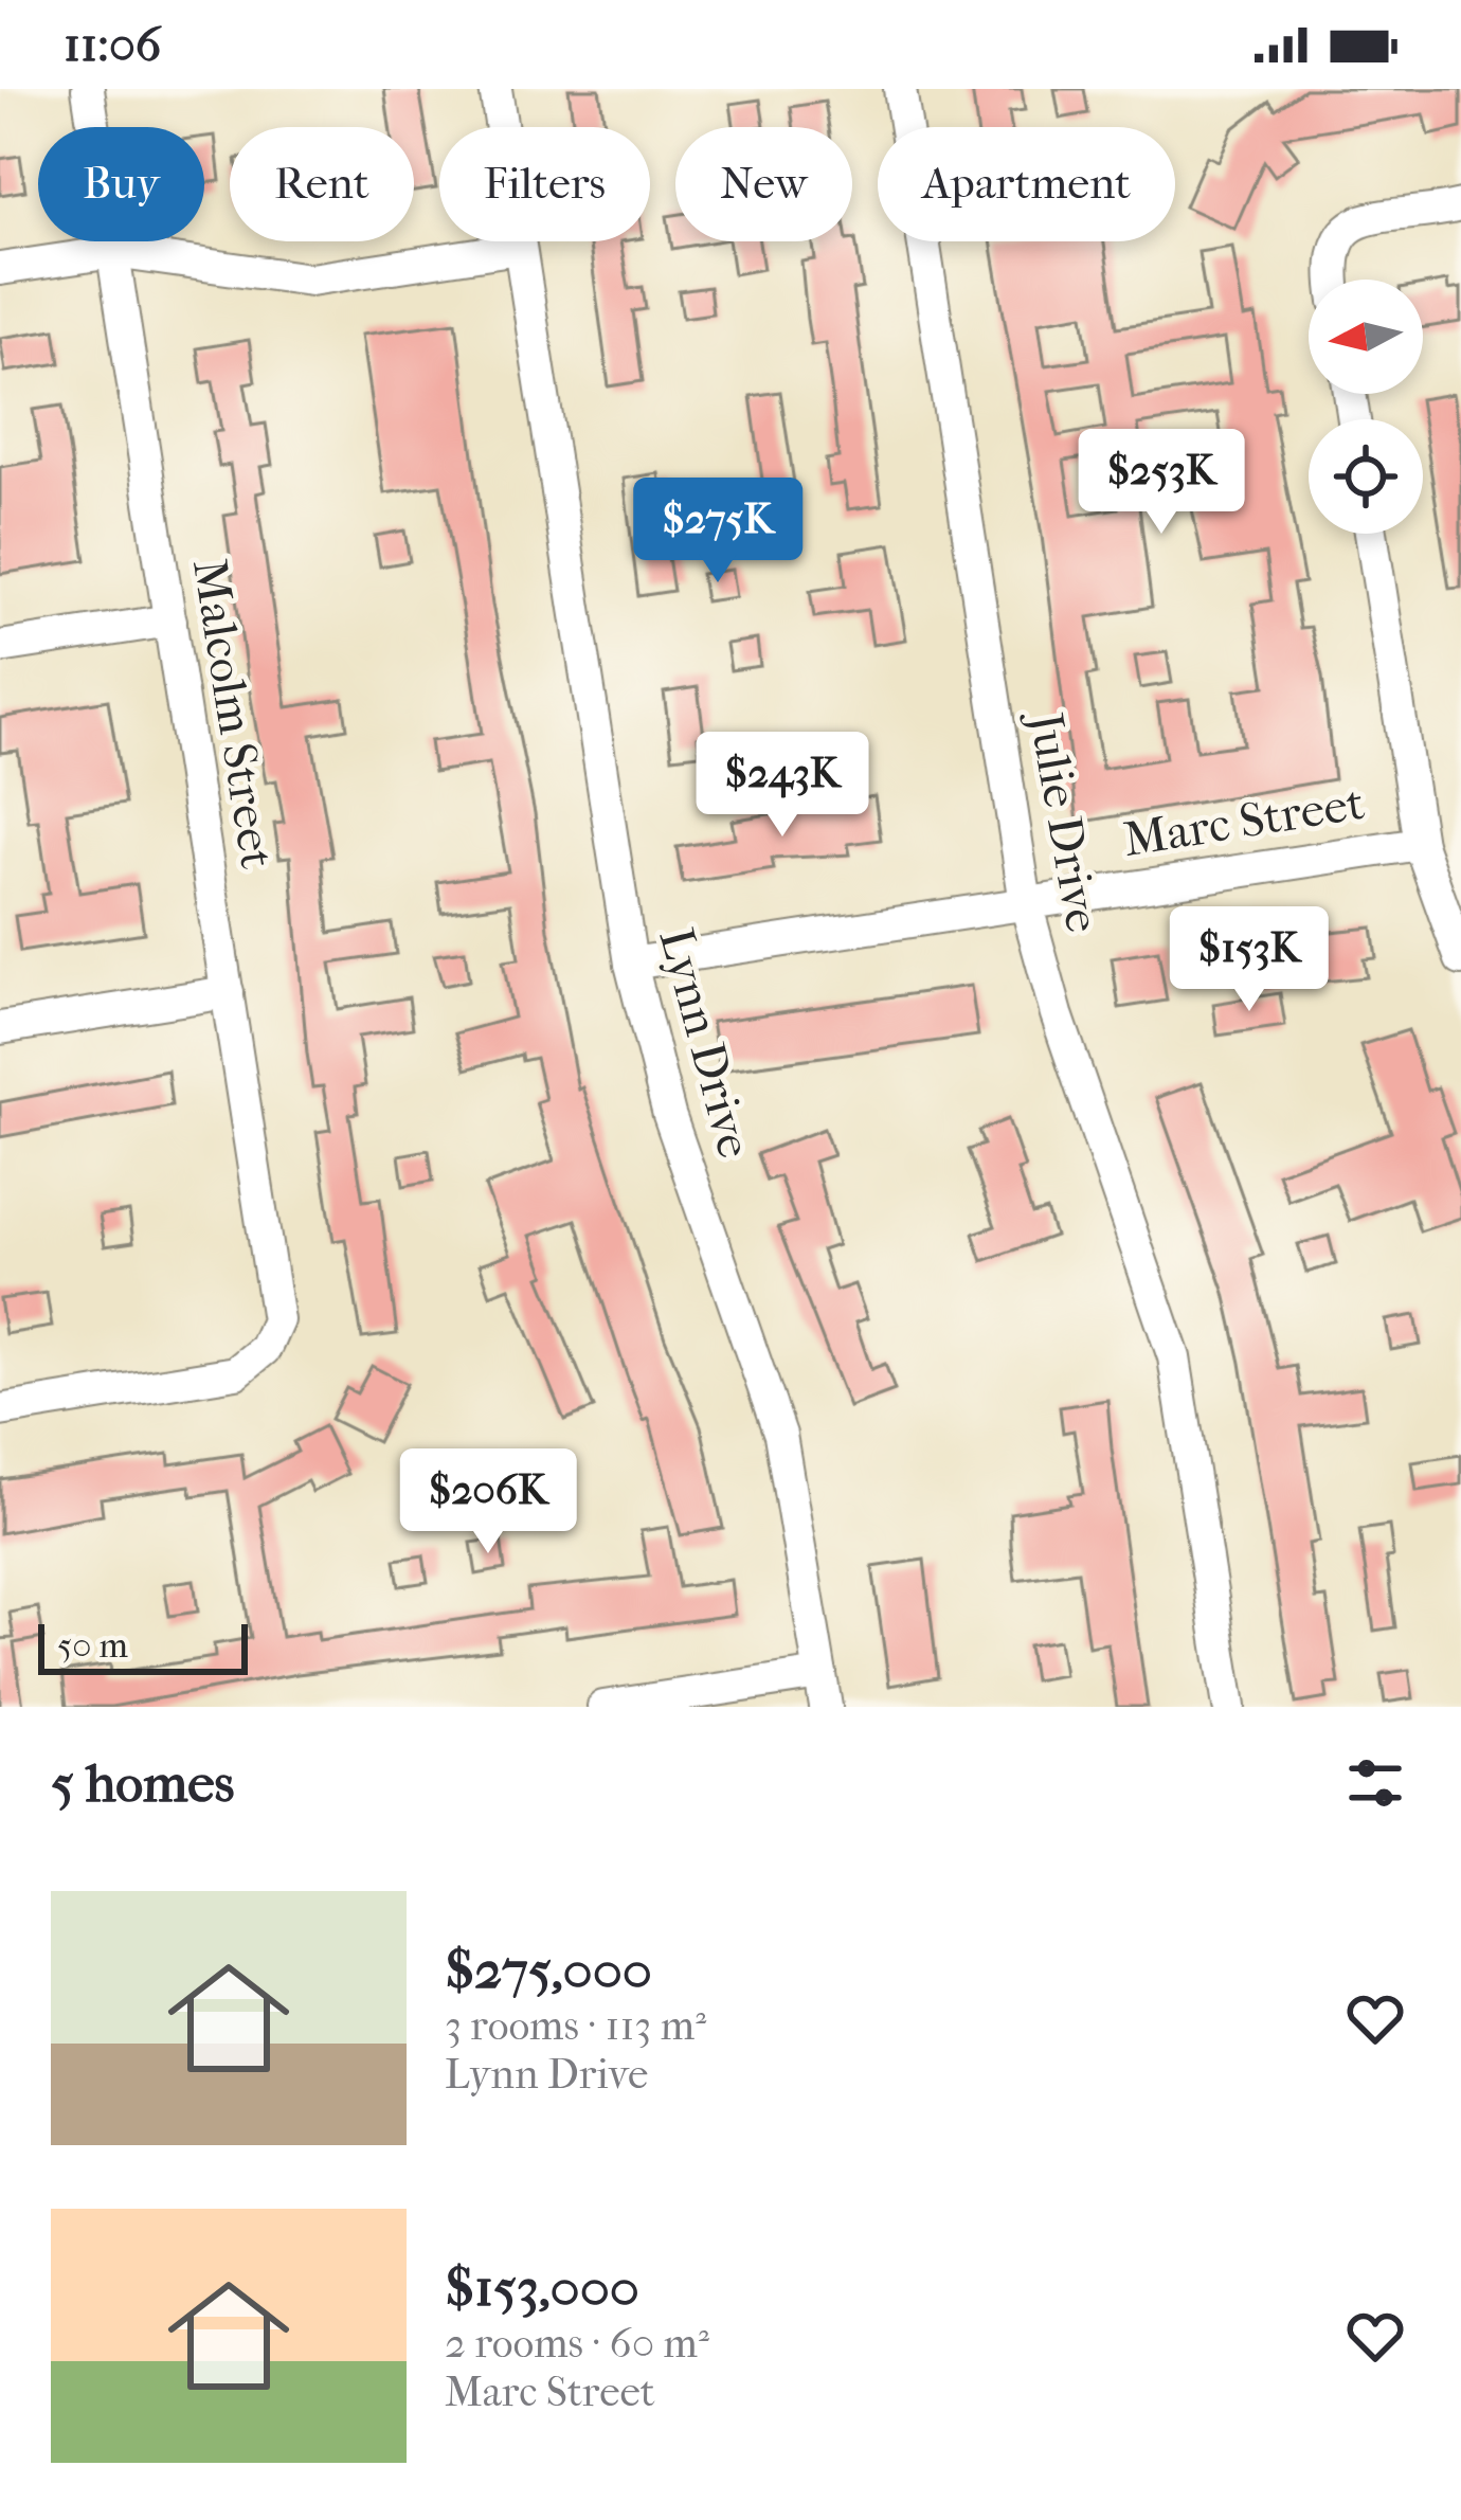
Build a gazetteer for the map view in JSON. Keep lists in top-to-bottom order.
{
  "streets": {
    "street": [
      "Malcolm Street",
      "Marc Street",
      "Julie Drive",
      "Lynn Drive"
    ]
  },
  "crossings": [
    ["Marc Street", "Julie Drive"],
    ["Marc Street", "Lynn Drive"]
  ],
  "scale_bar": "50 m",
  "north": "left",
  "page": {
    "status": "11:06",
    "chip": [
      "Buy",
      "Rent",
      "Filters",
      "New",
      "Apartment"
    ],
    "price": [
      "$253K",
      "$275K",
      "$243K",
      "$153K",
      "$206K"
    ],
    "scale": "50 m",
    "heading": "5 homes",
    "list": [
      {
        "name": "$275,000",
        "note": "3 rooms · 113 m² · Lynn Drive"
      },
      {
        "name": "$153,000",
        "note": "2 rooms · 60 m² · Marc Street"
      }
    ]
  }
}
